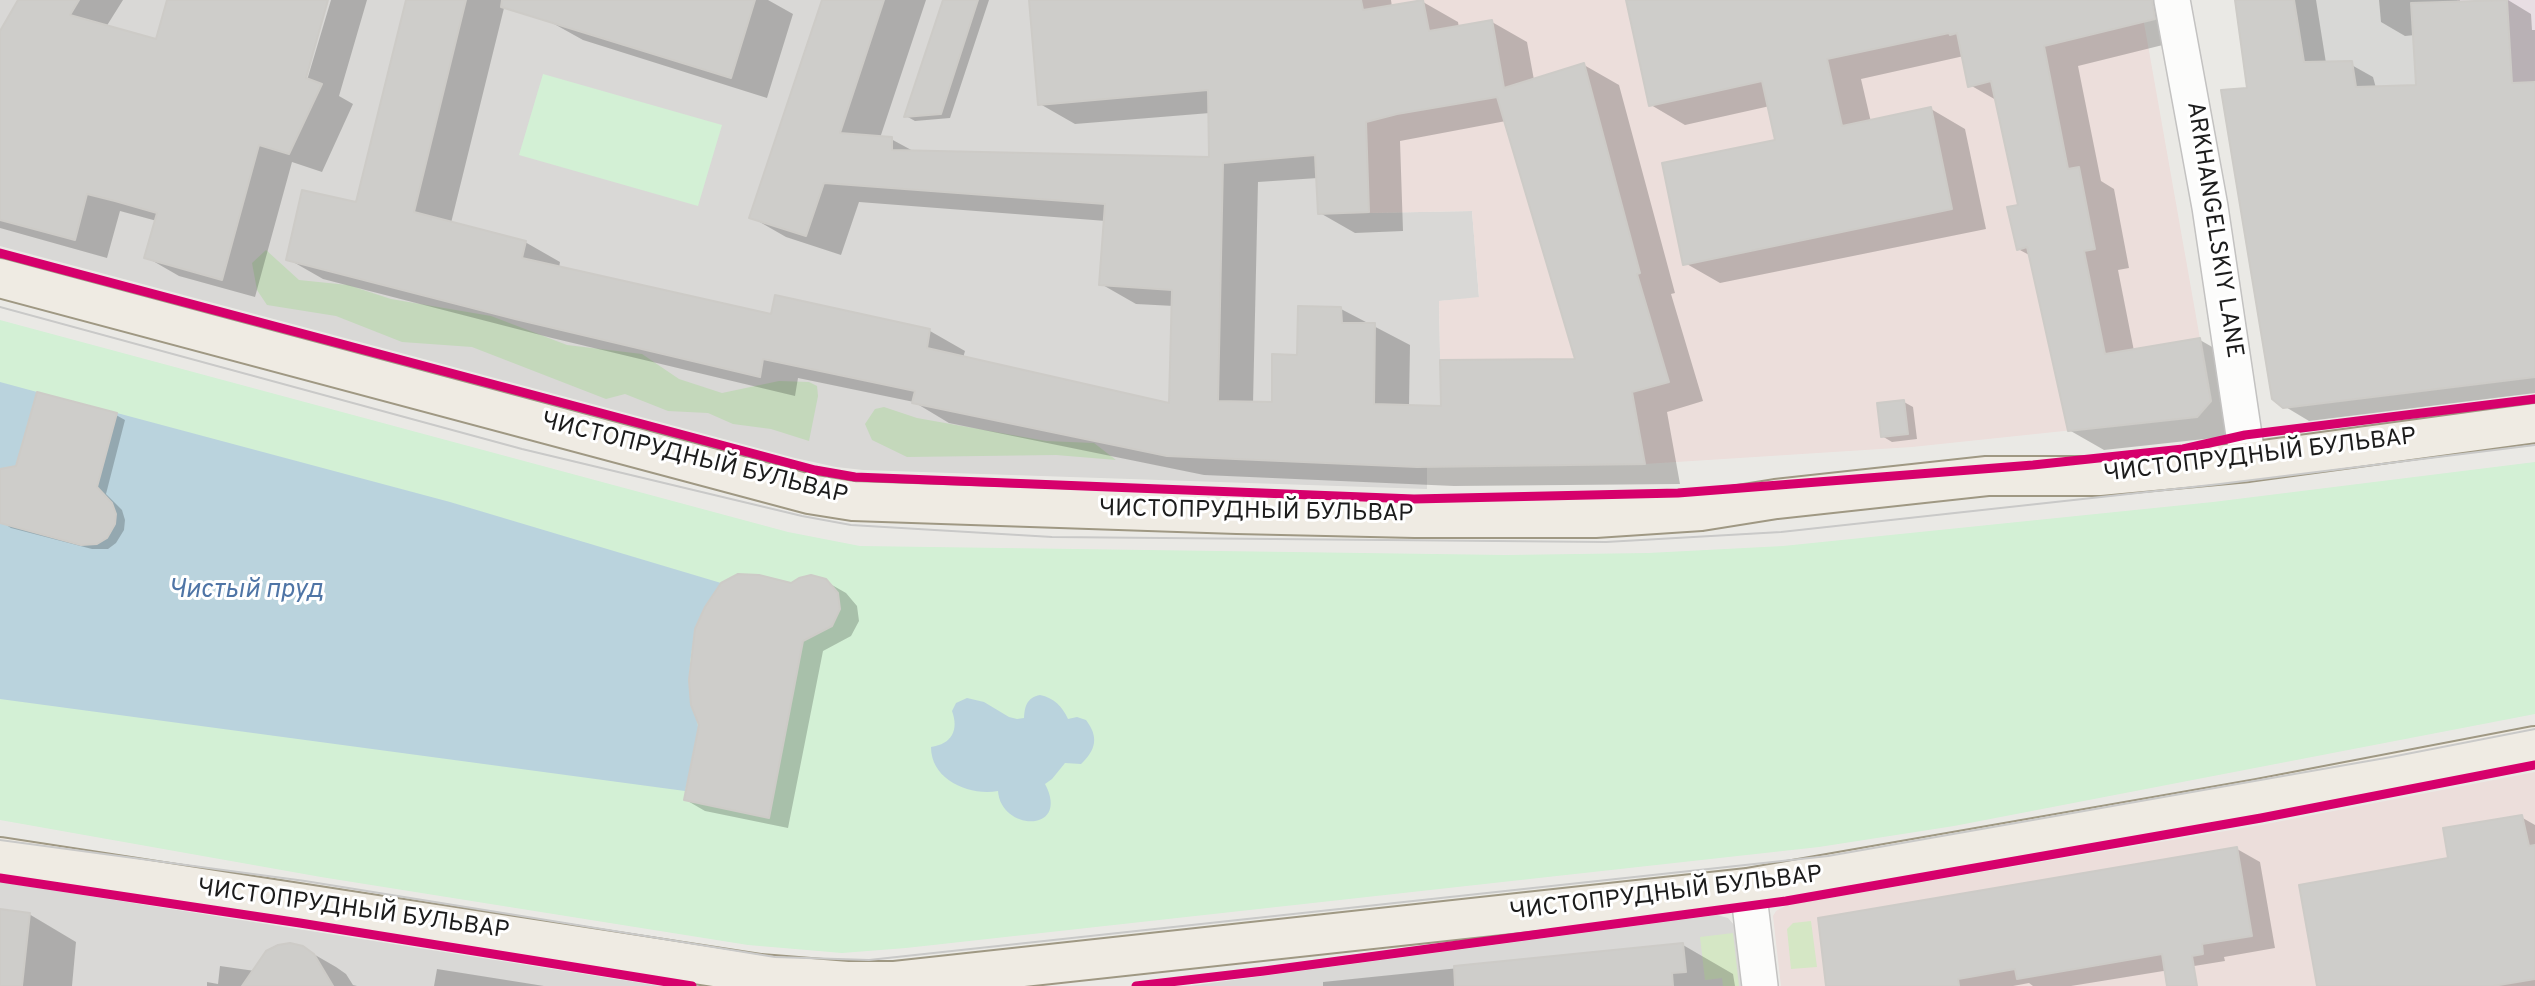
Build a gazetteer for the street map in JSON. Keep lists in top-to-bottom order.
{
  "streets": {
    "main road": ["ЧИСТОПРУДНЫЙ БУЛЬВАР"],
    "street": ["ARKHANGELSKIY LANE"]
  },
  "crossings": [
    ["ARKHANGELSKIY LANE", "ЧИСТОПРУДНЫЙ БУЛЬВАР"]
  ],
  "water": ["Чистый пруд"]
}
